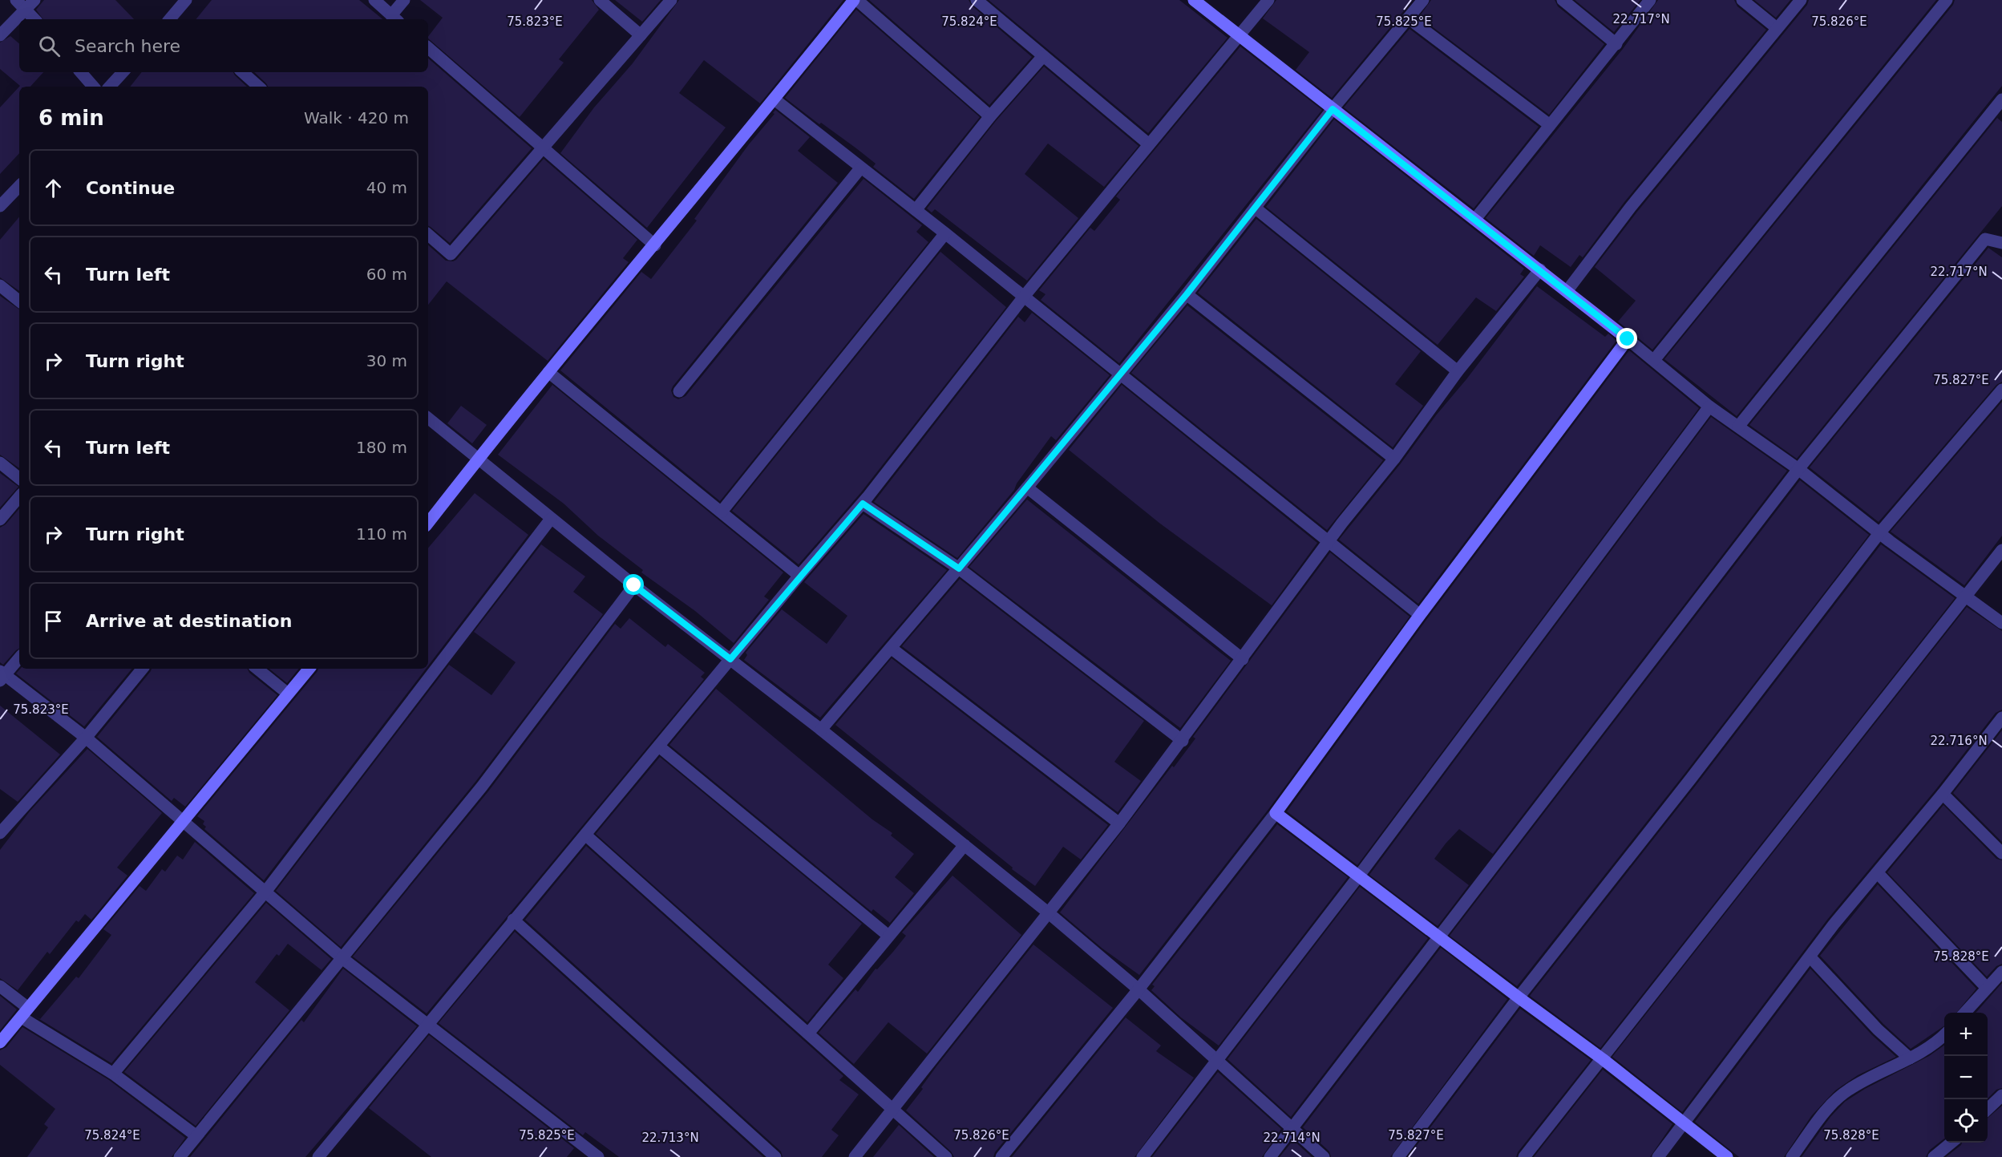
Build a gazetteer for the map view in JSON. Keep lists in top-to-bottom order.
{
  "page": {
    "search": "Search here",
    "heading": ["6 min", "Walk · 420 m"],
    "list": [
      ["Continue", "40 m"],
      ["Turn left", "60 m"],
      ["Turn right", "30 m"],
      ["Turn left", "180 m"],
      ["Turn right", "110 m"],
      "Arrive at destination"
    ],
    "map_buttons": ["+", "−"]
  },
  "coordinates": [
    "22.717°N",
    "75.823°E",
    "75.824°E",
    "75.825°E",
    "75.826°E",
    "75.827°E",
    "22.716°N",
    "75.828°E",
    "22.713°N",
    "22.714°N"
  ]
}
